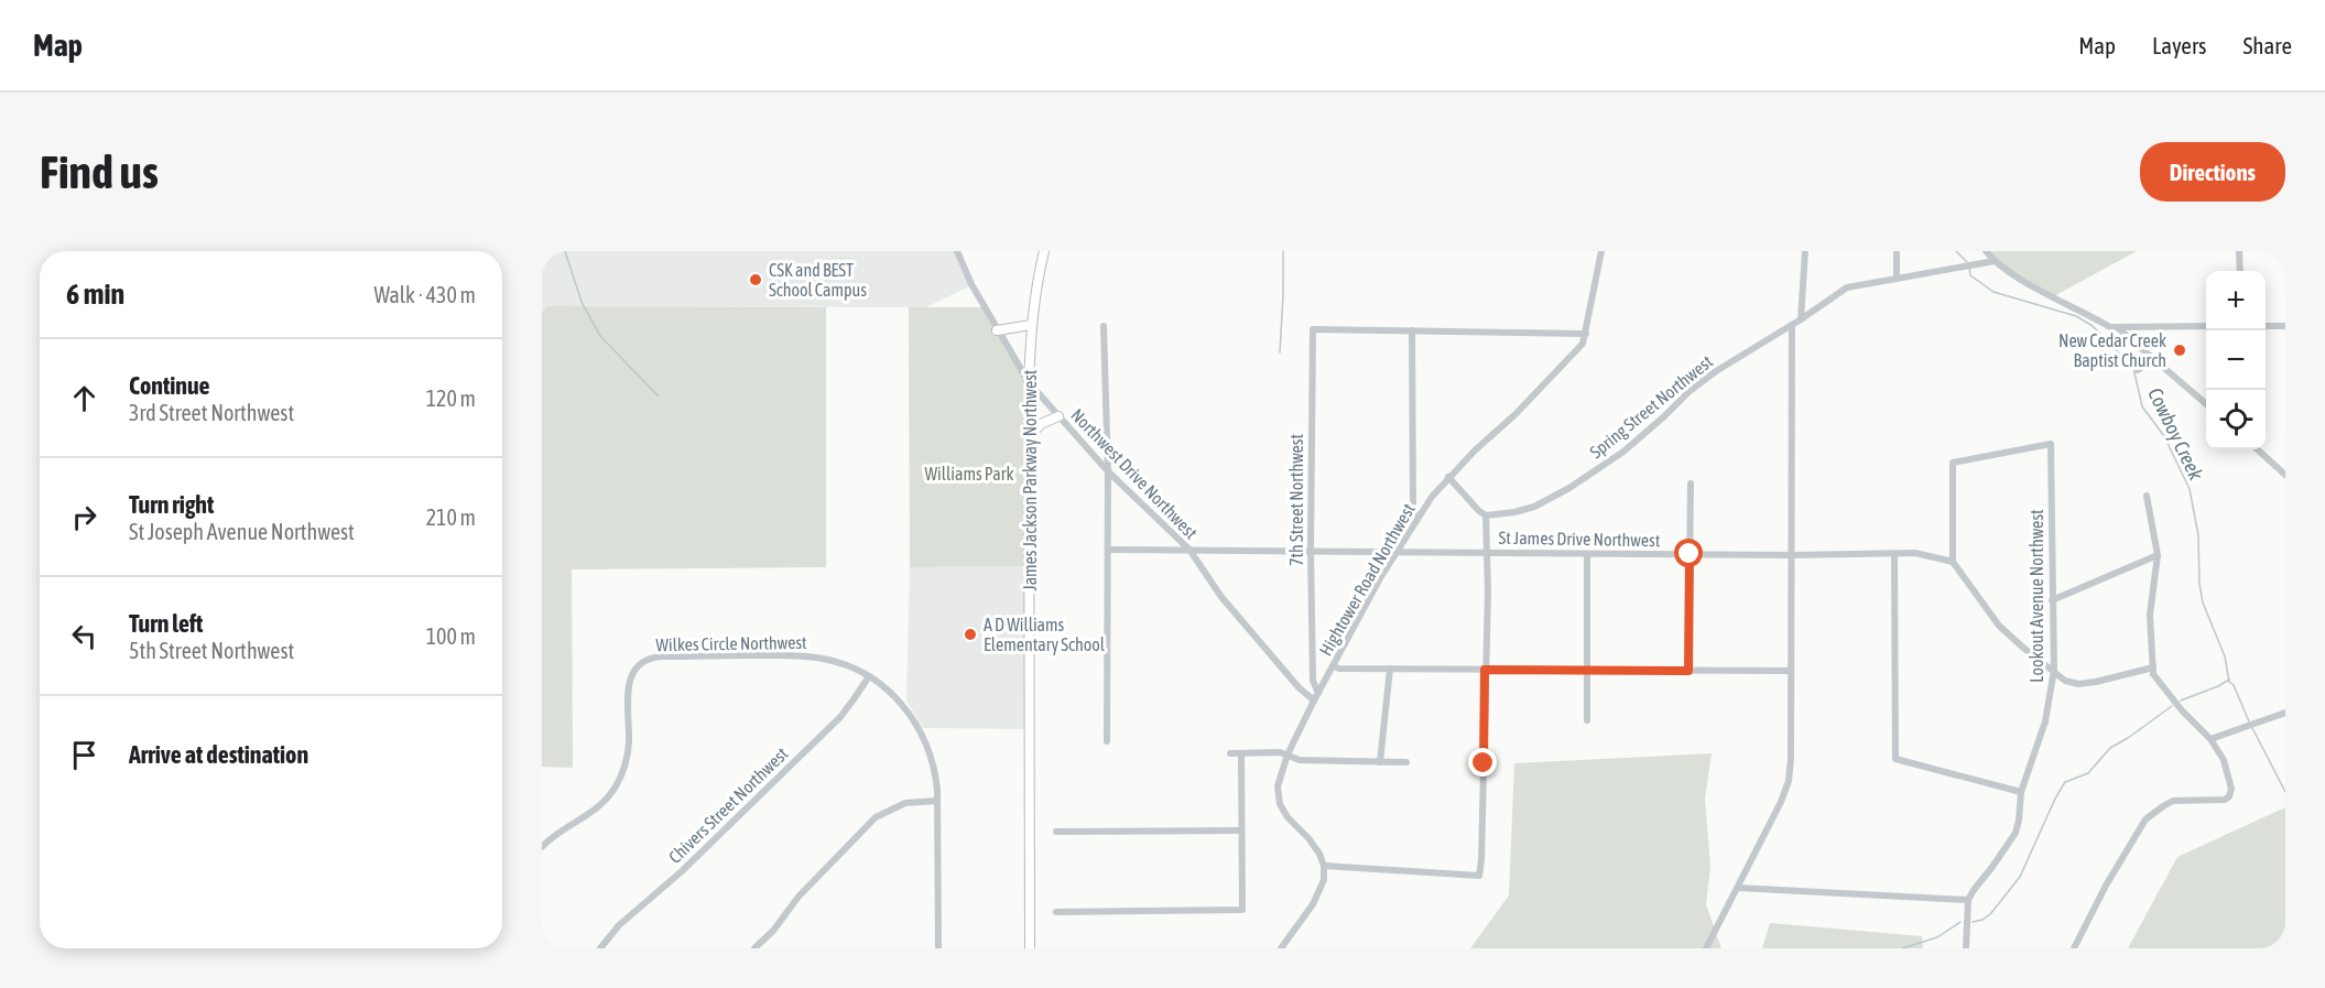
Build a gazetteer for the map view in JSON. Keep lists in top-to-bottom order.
{
  "streets": {
    "main road": ["James Jackson Parkway Northwest"],
    "street": [
      "Spring Street Northwest",
      "Northwest Drive Northwest",
      "7th Street Northwest",
      "St James Drive Northwest",
      "Hightower Road Northwest",
      "Lookout Avenue Northwest",
      "Wilkes Circle Northwest",
      "Chivers Street Northwest"
    ]
  },
  "crossings": [
    ["Northwest Drive Northwest", "James Jackson Parkway Northwest"],
    ["Northwest Drive Northwest", "7th Street Northwest"],
    ["Northwest Drive Northwest", "St James Drive Northwest"],
    ["Northwest Drive Northwest", "Hightower Road Northwest"],
    ["7th Street Northwest", "St James Drive Northwest"],
    ["7th Street Northwest", "Hightower Road Northwest"],
    ["St James Drive Northwest", "Hightower Road Northwest"],
    ["St James Drive Northwest", "Lookout Avenue Northwest"],
    ["Wilkes Circle Northwest", "Chivers Street Northwest"]
  ],
  "water": ["Cowboy Creek"],
  "parks": ["Williams Park"],
  "places": ["CSK and BEST School Campus", "New Cedar Creek Baptist Church", "A D Williams Elementary School"],
  "page": {
    "header": "Map",
    "nav": ["Map", "Layers", "Share"],
    "buttons": "Directions",
    "title": "Find us",
    "heading": ["6 min", "Walk · 430 m"],
    "map_buttons": ["+", "−"],
    "list": [
      ["Continue", "3rd Street Northwest", "120 m"],
      ["Turn right", "St Joseph Avenue Northwest", "210 m"],
      ["Turn left", "5th Street Northwest", "100 m"],
      "Arrive at destination"
    ]
  }
}
